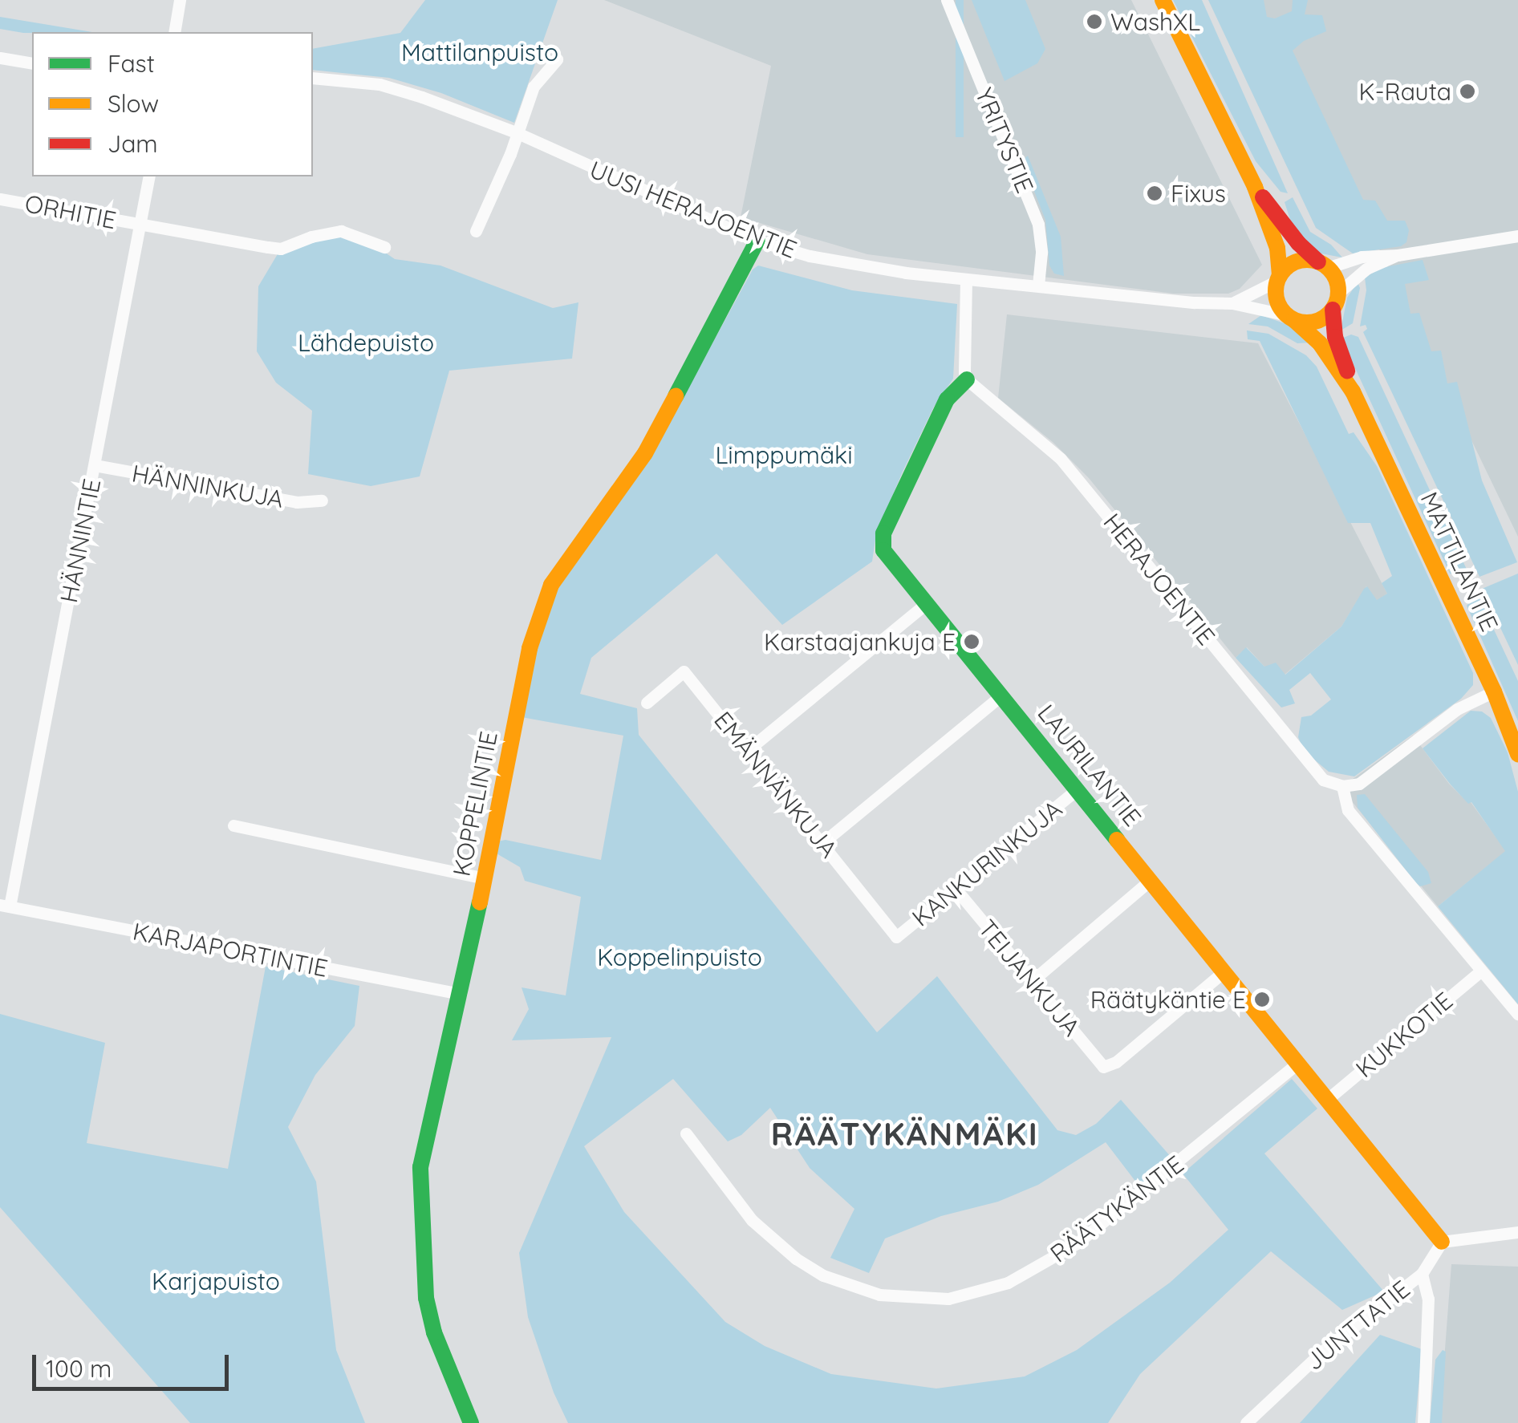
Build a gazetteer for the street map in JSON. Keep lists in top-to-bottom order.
{
  "streets": {
    "street": [
      "YRITYSTIE",
      "UUSI HERAJOENTIE",
      "ORHITIE",
      "HÄNNINKUJA",
      "HÄNNINTIE",
      "MATTILANTIE",
      "HERAJOENTIE",
      "LAURILANTIE",
      "EMÄNNÄNKUJA",
      "KOPPELINTIE",
      "KANKURINKUJA",
      "KARJAPORTINTIE",
      "TEIJANKUJA",
      "KUKKOTIE",
      "RÄÄTYKÄNTIE",
      "JUNTTATIE"
    ]
  },
  "crossings": [
    ["YRITYSTIE", "UUSI HERAJOENTIE"],
    ["UUSI HERAJOENTIE", "MATTILANTIE"],
    ["UUSI HERAJOENTIE", "KOPPELINTIE"],
    ["ORHITIE", "HÄNNINTIE"],
    ["HÄNNINKUJA", "HÄNNINTIE"],
    ["HÄNNINTIE", "KARJAPORTINTIE"],
    ["HERAJOENTIE", "LAURILANTIE"],
    ["LAURILANTIE", "KANKURINKUJA"],
    ["LAURILANTIE", "TEIJANKUJA"],
    ["LAURILANTIE", "KUKKOTIE"],
    ["LAURILANTIE", "RÄÄTYKÄNTIE"],
    ["LAURILANTIE", "JUNTTATIE"],
    ["EMÄNNÄNKUJA", "KANKURINKUJA"],
    ["KOPPELINTIE", "KARJAPORTINTIE"],
    ["KANKURINKUJA", "TEIJANKUJA"]
  ],
  "districts": ["RÄÄTYKÄNMÄKI"],
  "parks": [
    "Mattilanpuisto",
    "Lähdepuisto",
    "Limppumäki",
    "Koppelinpuisto",
    "Karjapuisto"
  ],
  "places": [
    "WashXL",
    "K-Rauta",
    "Fixus",
    "Karstaajankuja E",
    "Räätykäntie E"
  ],
  "legend": ["Fast", "Slow", "Jam"],
  "scale_bar": "100 m"
}
